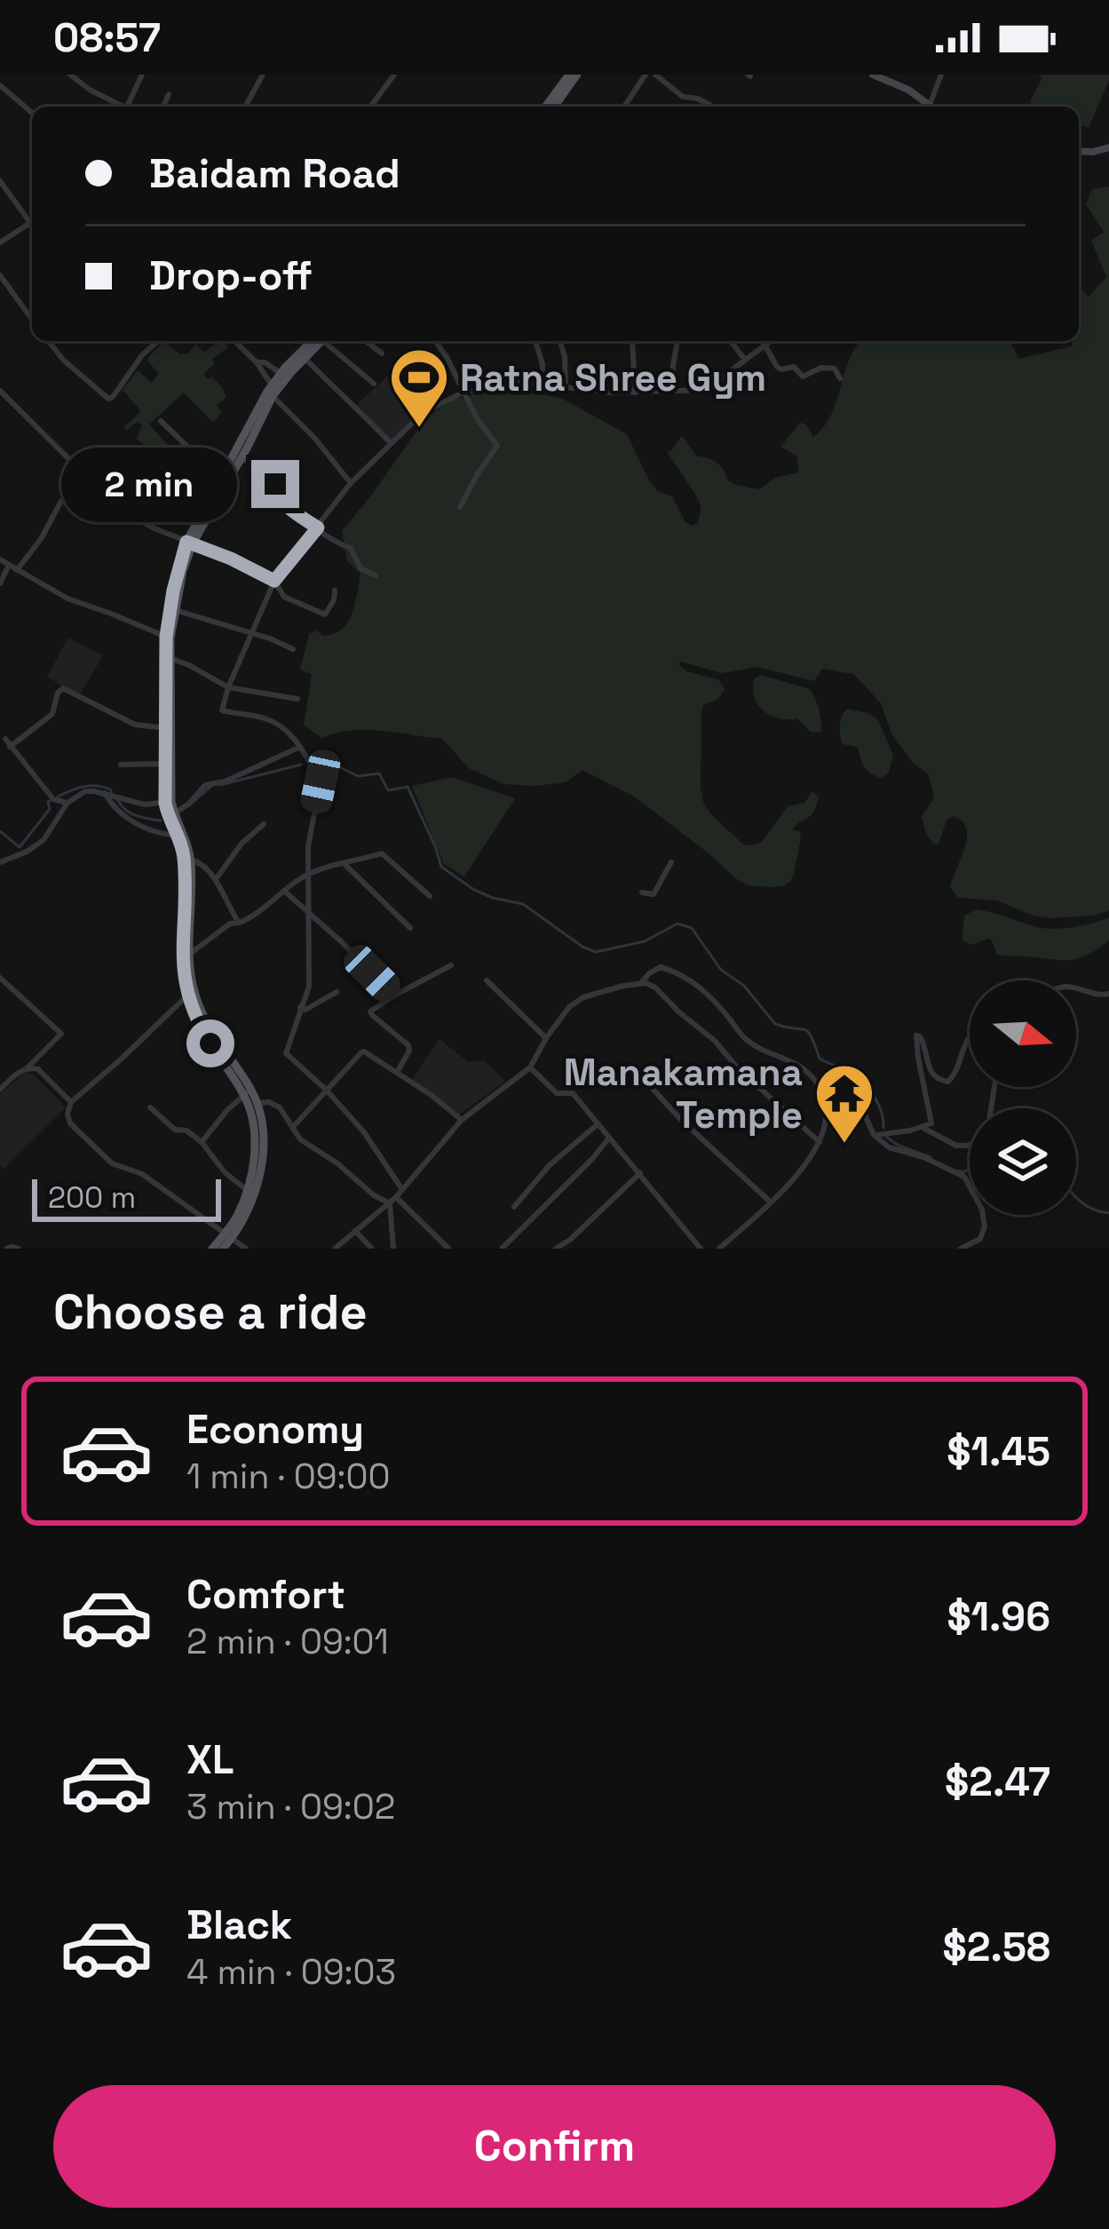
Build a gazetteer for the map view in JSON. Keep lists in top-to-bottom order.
{
  "places": {
    "sports": ["Ratna Shree Gym"],
    "temple": ["Manakamana Temple"]
  },
  "scale_bar": "200 m",
  "north": "right",
  "page": {
    "status": "08:57",
    "banner": ["Baidam Road", "Drop-off"],
    "bubble": "2 min",
    "scale": "200 m",
    "heading": "Choose a ride",
    "list": [
      {
        "name": "Economy",
        "note": "1 min · 09:00",
        "value": "$1.45"
      },
      {
        "name": "Comfort",
        "note": "2 min · 09:01",
        "value": "$1.96"
      },
      {
        "name": "XL",
        "note": "3 min · 09:02",
        "value": "$2.47"
      },
      {
        "name": "Black",
        "note": "4 min · 09:03",
        "value": "$2.58"
      }
    ],
    "buttons": "Confirm"
  }
}
